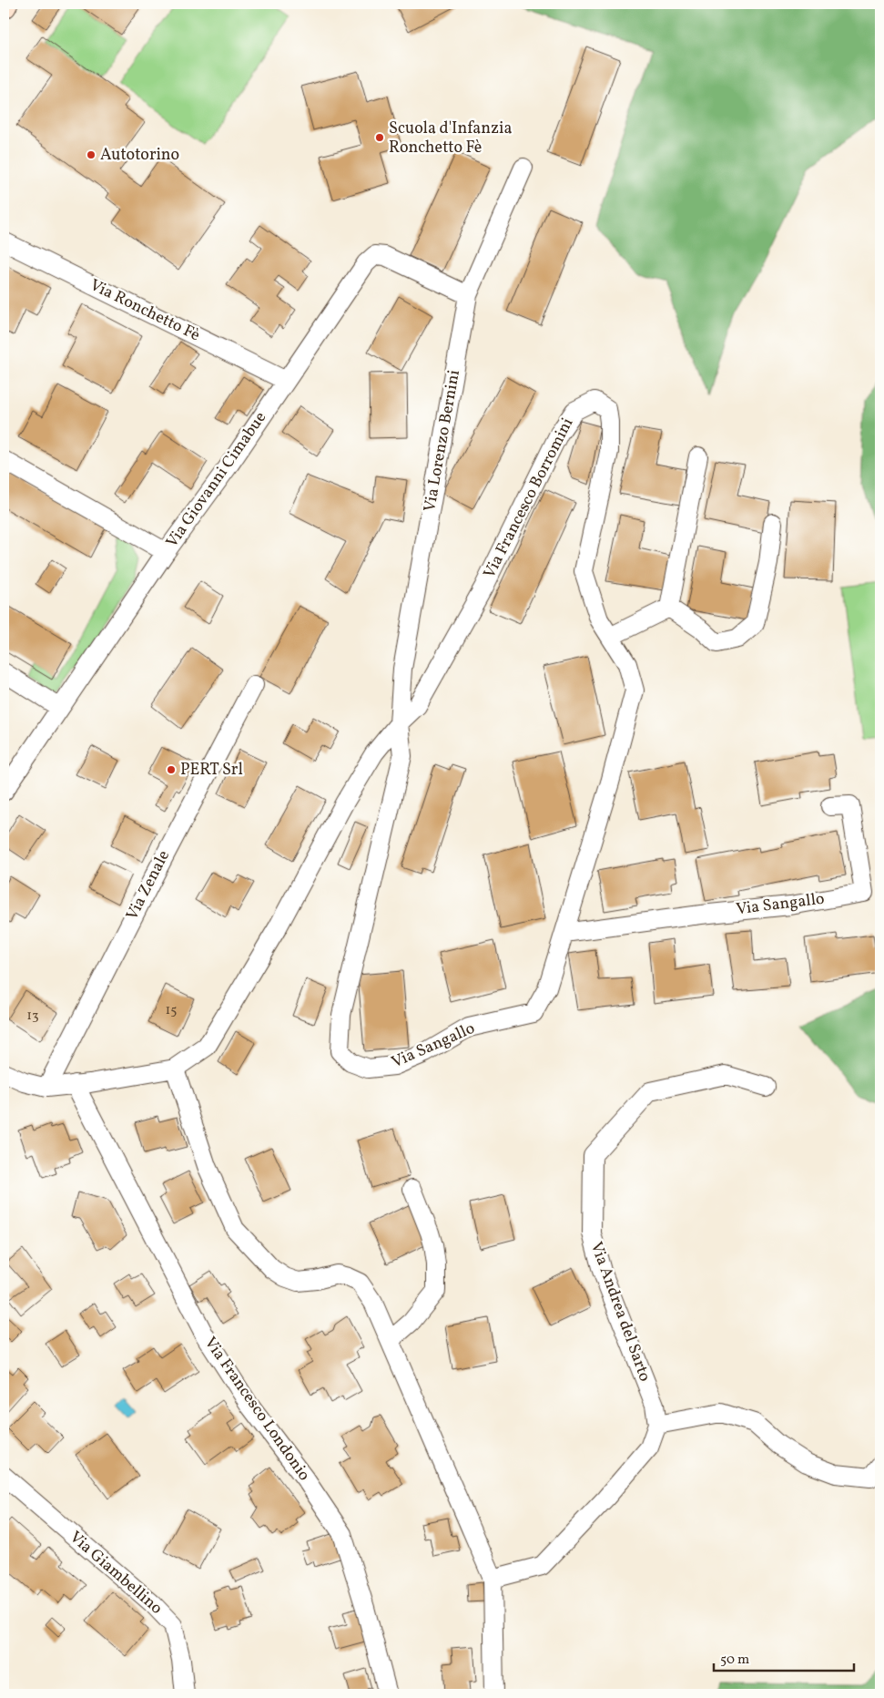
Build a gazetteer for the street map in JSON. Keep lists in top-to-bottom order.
{
  "streets": {
    "street": [
      "Via Ronchetto Fè",
      "Via Lorenzo Bernini",
      "Via Giovanni Cimabue",
      "Via Francesco Borromini",
      "Via Zenale",
      "Via Sangallo",
      "Via Andrea del Sarto",
      "Via Francesco Londonio",
      "Via Giambellino"
    ]
  },
  "crossings": [
    ["Via Ronchetto Fè", "Via Giovanni Cimabue"],
    ["Via Lorenzo Bernini", "Via Giovanni Cimabue"],
    ["Via Lorenzo Bernini", "Via Francesco Borromini"],
    ["Via Lorenzo Bernini", "Via Sangallo"],
    ["Via Francesco Borromini", "Via Sangallo"]
  ],
  "places": ["Scuola d'Infanzia Ronchetto Fè", "Autotorino", "PERT Srl"],
  "house_numbers": ["15", "13"],
  "scale_bar": "50 m"
}
